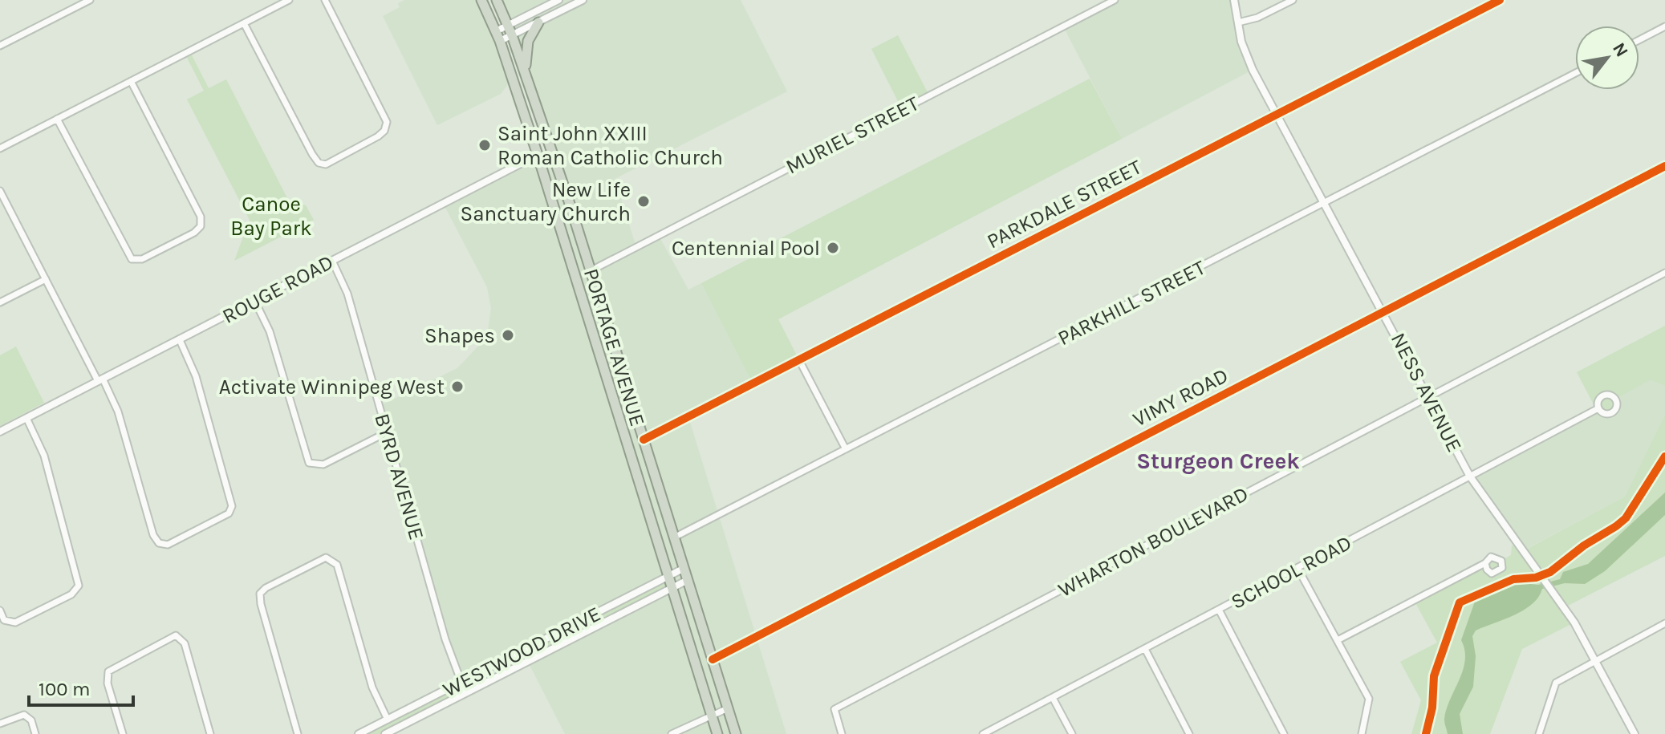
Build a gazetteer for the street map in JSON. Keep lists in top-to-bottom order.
{
  "streets": {
    "highway": ["PORTAGE AVENUE"],
    "street": [
      "MURIEL STREET",
      "PARKDALE STREET",
      "ROUGE ROAD",
      "PARKHILL STREET",
      "NESS AVENUE",
      "VIMY ROAD",
      "BYRD AVENUE",
      "WHARTON BOULEVARD",
      "SCHOOL ROAD",
      "WESTWOOD DRIVE"
    ]
  },
  "crossings": [
    ["MURIEL STREET", "PORTAGE AVENUE"],
    ["PARKDALE STREET", "PORTAGE AVENUE"],
    ["PARKDALE STREET", "NESS AVENUE"],
    ["ROUGE ROAD", "PORTAGE AVENUE"],
    ["ROUGE ROAD", "BYRD AVENUE"],
    ["PARKHILL STREET", "PORTAGE AVENUE"],
    ["PARKHILL STREET", "NESS AVENUE"],
    ["PORTAGE AVENUE", "VIMY ROAD"],
    ["PORTAGE AVENUE", "WESTWOOD DRIVE"],
    ["NESS AVENUE", "VIMY ROAD"],
    ["NESS AVENUE", "WHARTON BOULEVARD"],
    ["NESS AVENUE", "SCHOOL ROAD"],
    ["BYRD AVENUE", "WESTWOOD DRIVE"]
  ],
  "districts": ["Sturgeon Creek"],
  "parks": ["Canoe Bay Park"],
  "places": [
    "Saint John XXIII Roman Catholic Church",
    "New Life Sanctuary Church",
    "Centennial Pool",
    "Shapes",
    "Activate Winnipeg West"
  ],
  "scale_bar": "100 m",
  "north": "top right"
}
